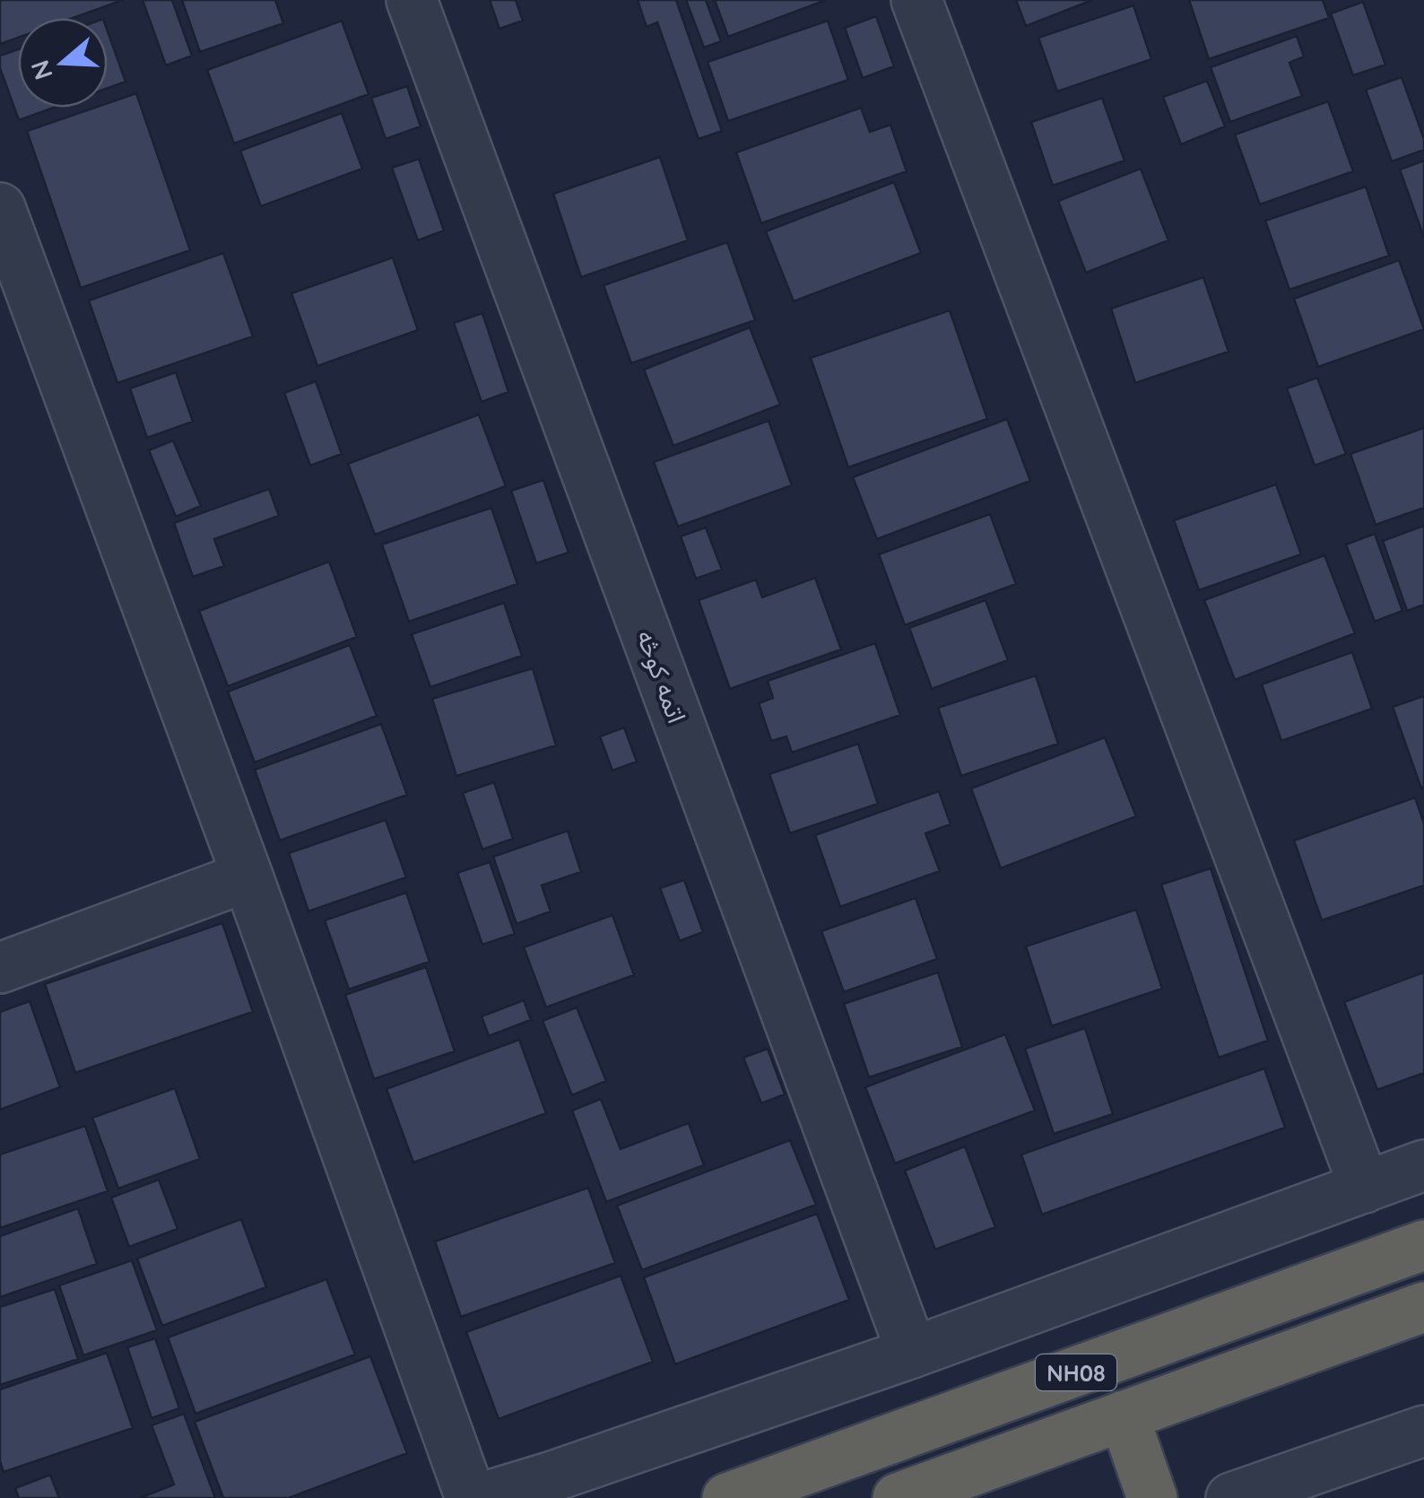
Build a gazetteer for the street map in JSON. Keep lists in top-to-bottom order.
{
  "streets": {
    "highway": ["NH08"],
    "street": ["اتمه کوڅه"]
  },
  "north": "left"
}
